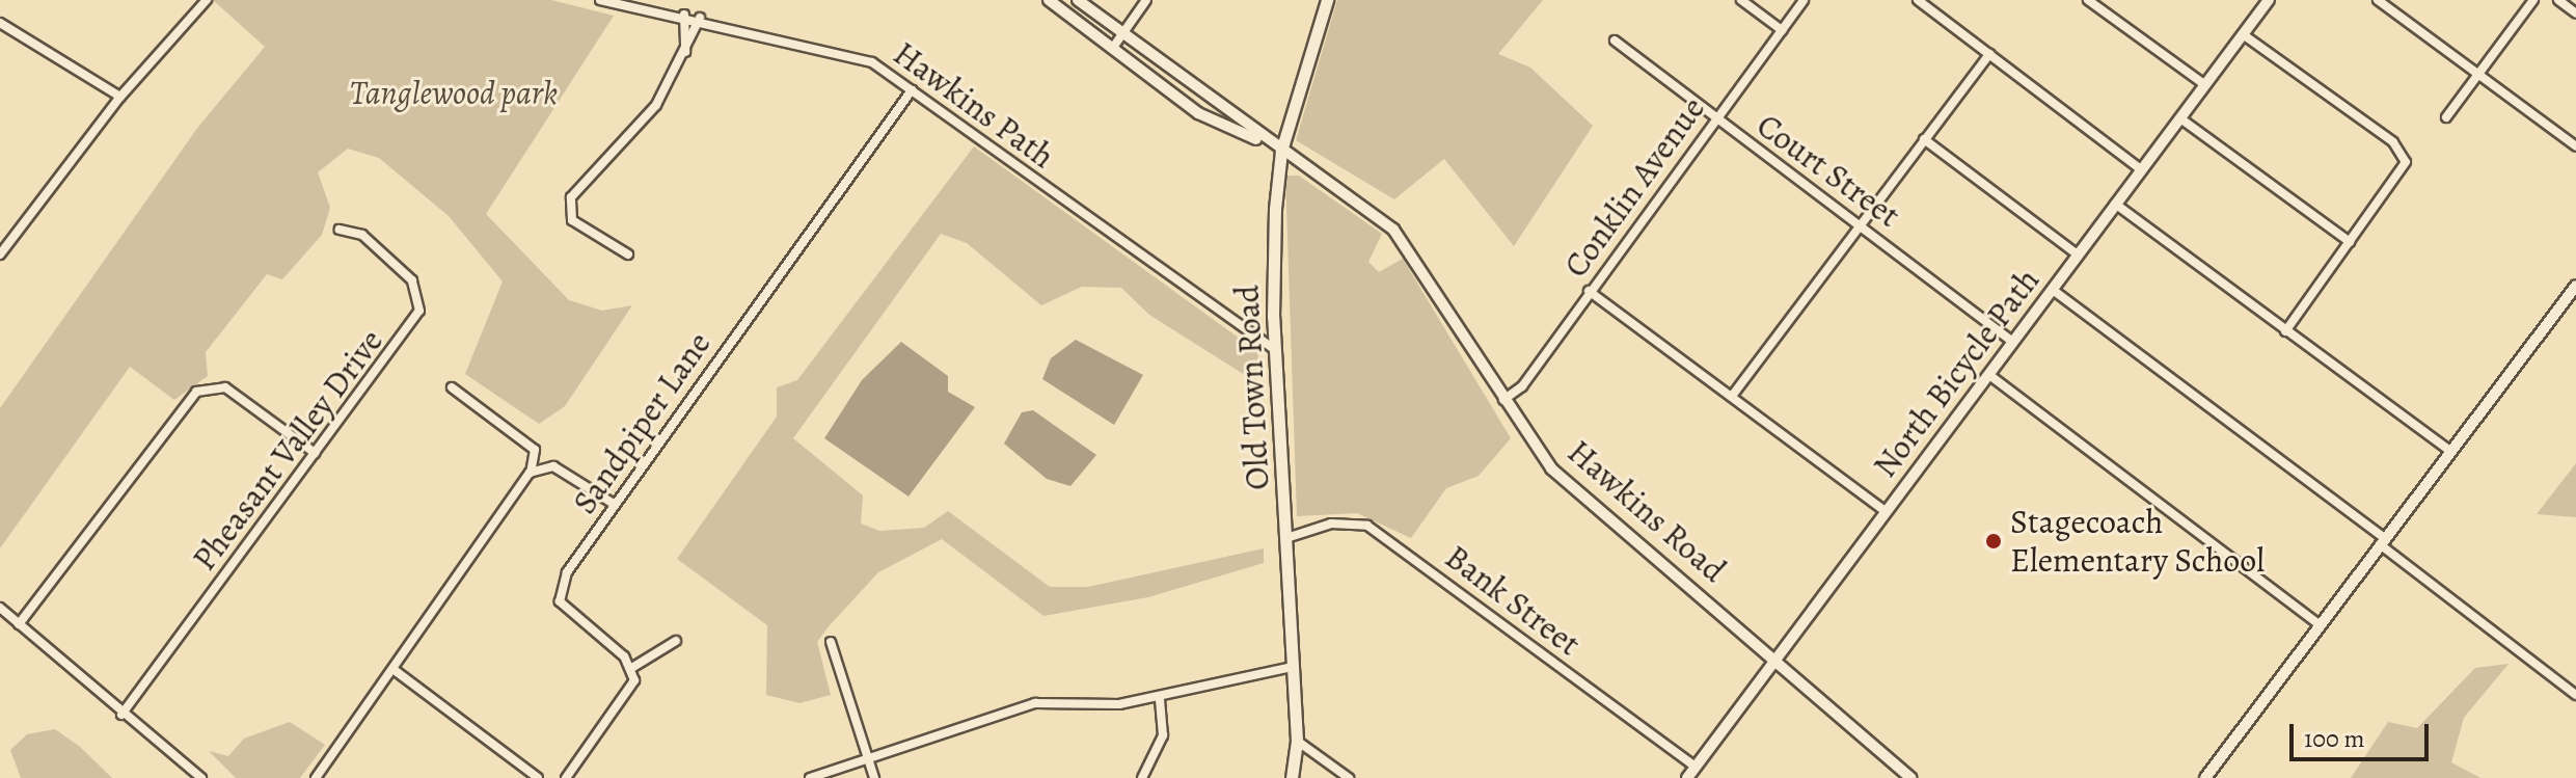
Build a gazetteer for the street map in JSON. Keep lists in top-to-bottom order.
{
  "streets": {
    "main road": ["Old Town Road"],
    "street": [
      "Hawkins Path",
      "Court Street",
      "Conklin Avenue",
      "North Bicycle Path",
      "Sandpiper Lane",
      "Pheasant Valley Drive",
      "Hawkins Road",
      "Bank Street"
    ]
  },
  "crossings": [
    ["Hawkins Path", "Old Town Road"],
    ["Hawkins Path", "Sandpiper Lane"],
    ["Court Street", "Conklin Avenue"],
    ["Court Street", "North Bicycle Path"],
    ["Conklin Avenue", "Hawkins Road"],
    ["North Bicycle Path", "Hawkins Road"],
    ["North Bicycle Path", "Bank Street"],
    ["Old Town Road", "Hawkins Road"],
    ["Old Town Road", "Bank Street"]
  ],
  "parks": ["Tanglewood park"],
  "places": ["Stagecoach Elementary School"],
  "scale_bar": "100 m"
}
